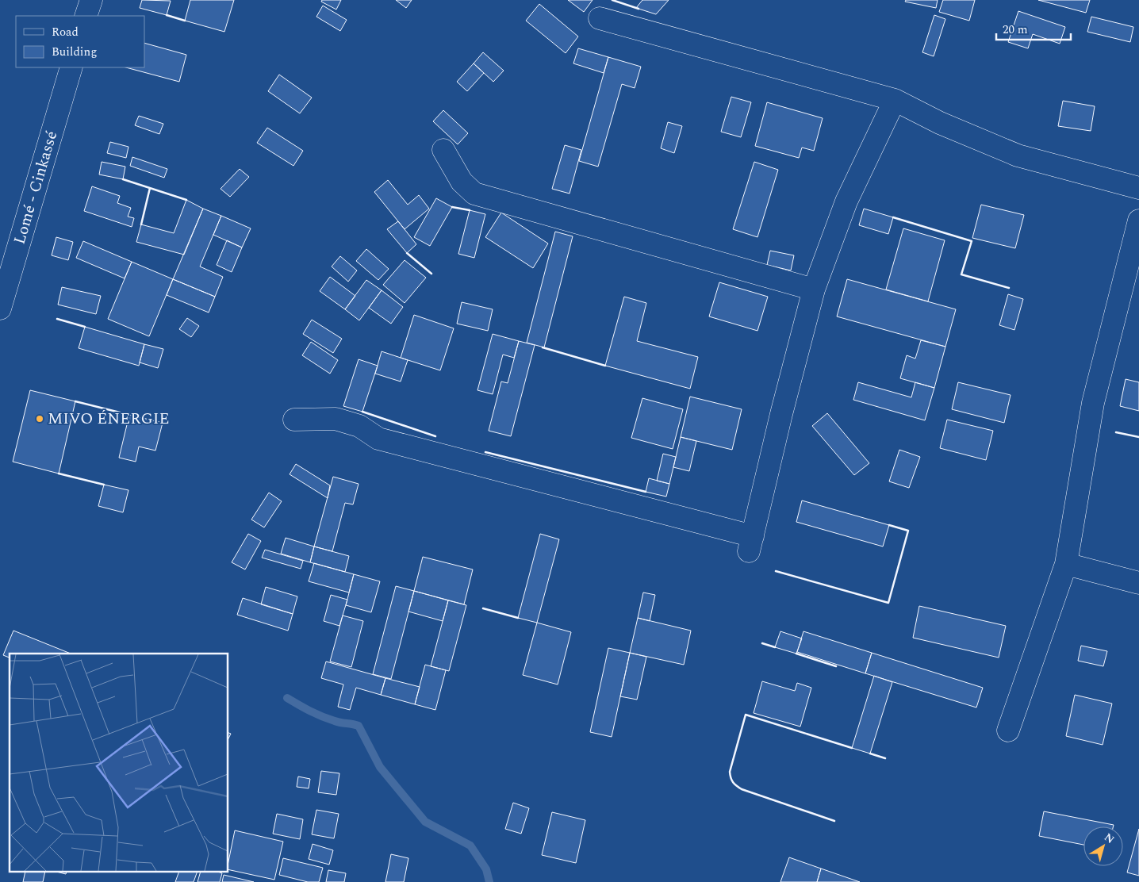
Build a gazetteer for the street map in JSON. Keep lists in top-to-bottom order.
{
  "streets": {
    "main road": ["Lomé - Cinkassé"]
  },
  "places": ["MIVO ÉNERGIE"],
  "legend": ["Road", "Building"],
  "scale_bar": "20 m",
  "north": "top right"
}
